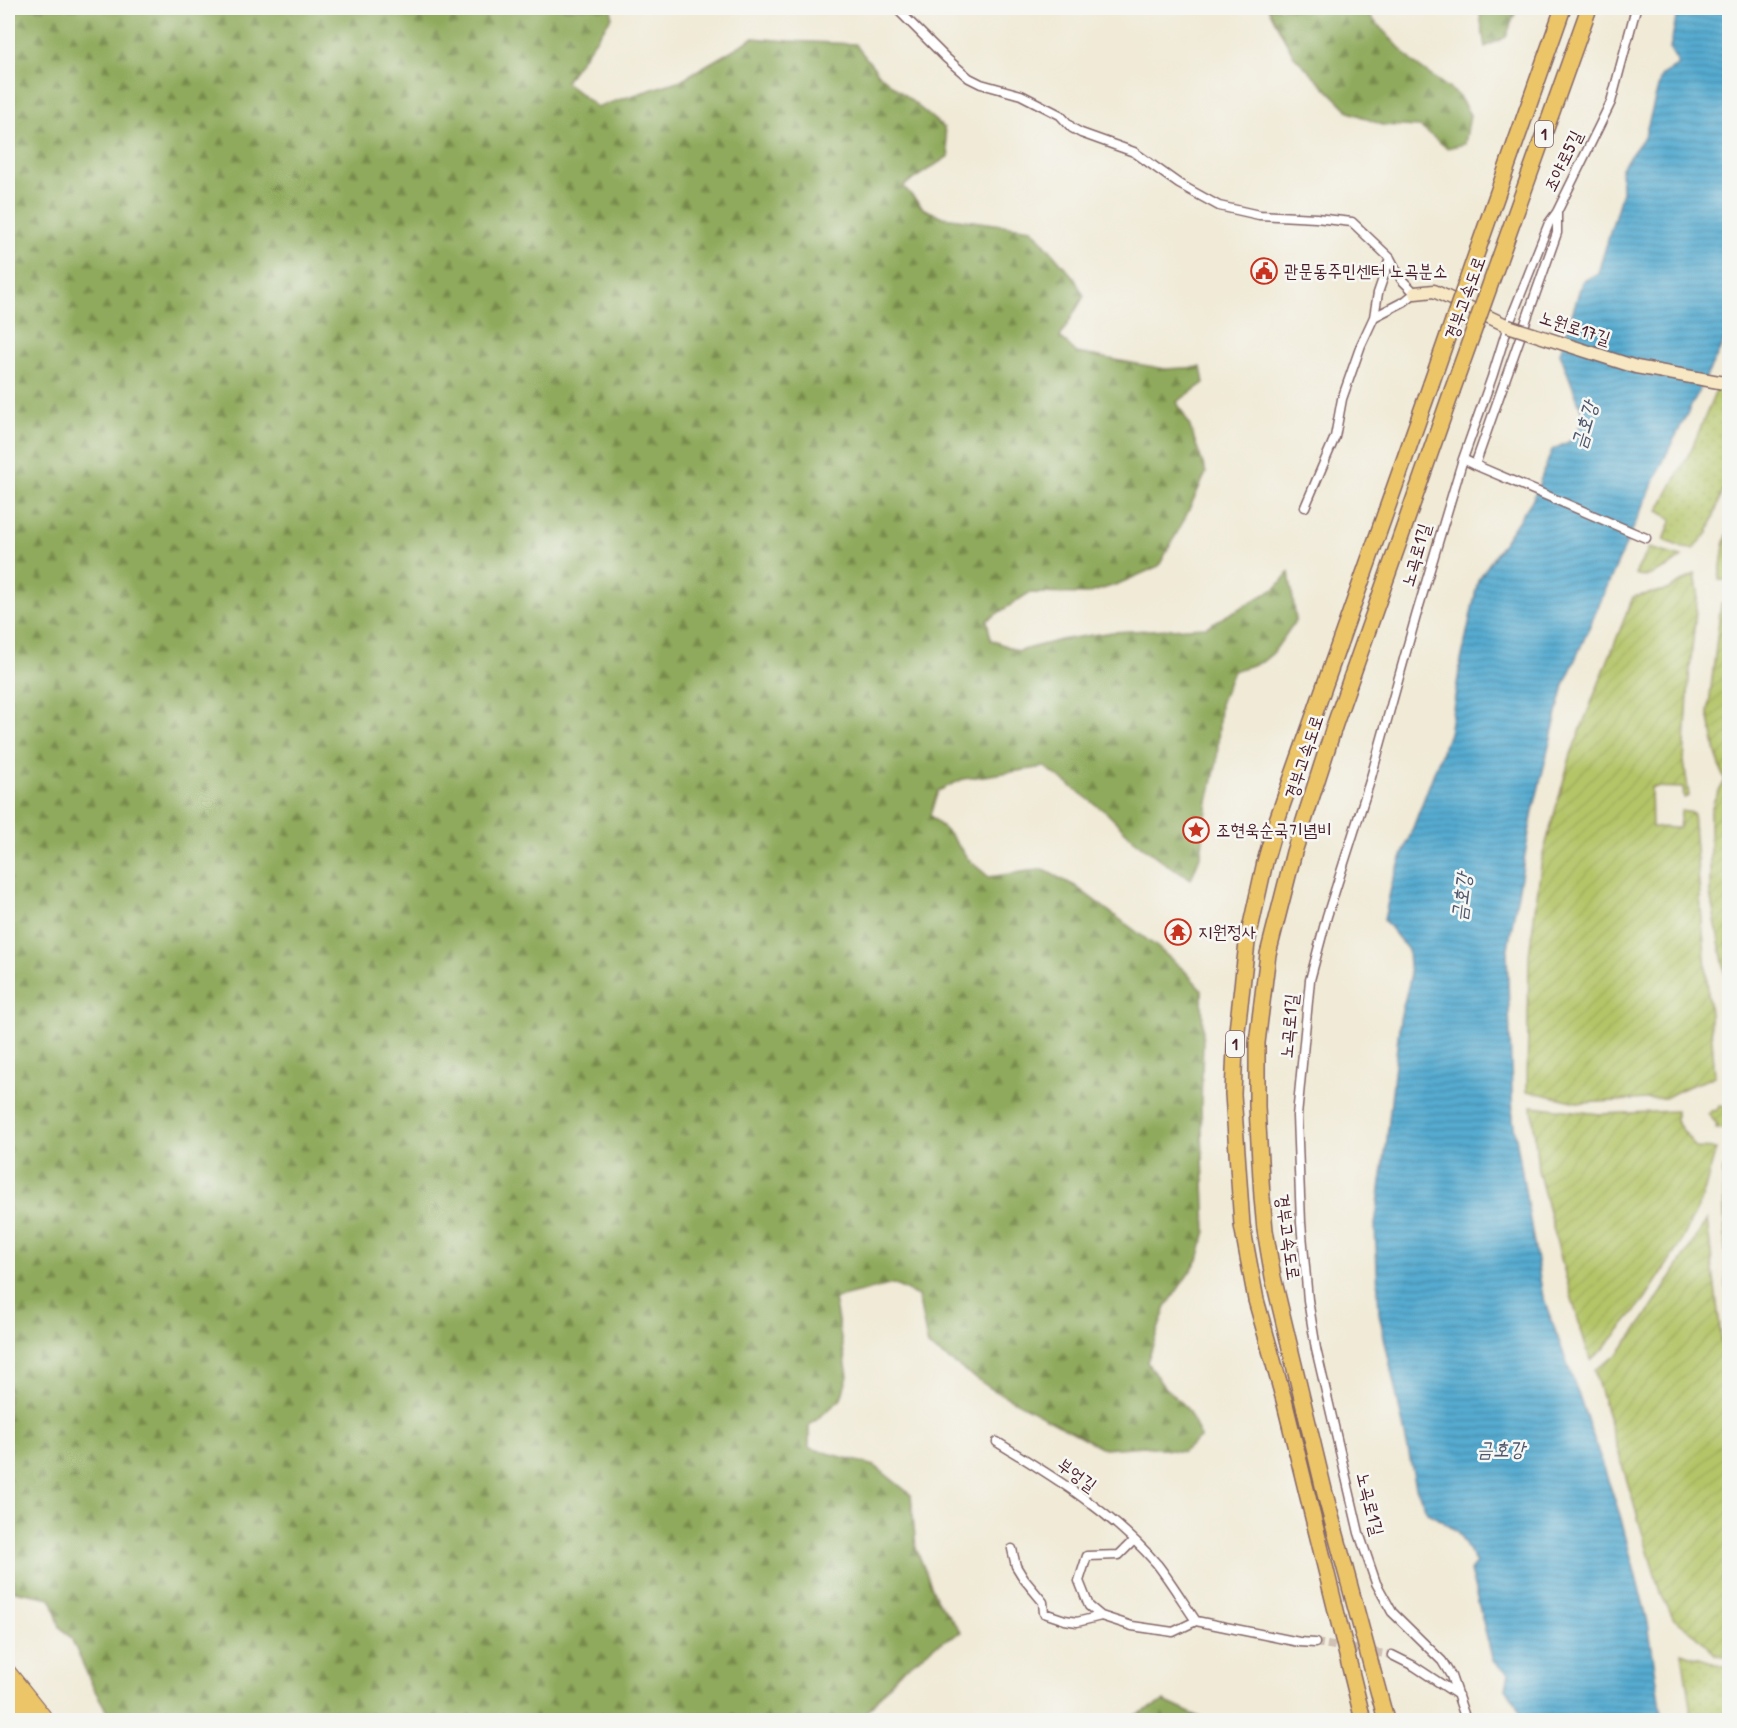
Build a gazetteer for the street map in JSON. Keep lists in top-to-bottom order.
{
  "streets": {
    "highway": ["1", "경부고속도로"],
    "main road": ["노원로17길"],
    "street": ["조야로5길", "노곡로1길", "부엉길"]
  },
  "crossings": [
    ["조야로5길", "노원로17길"],
    ["조야로5길", "노곡로1길"],
    ["노원로17길", "노곡로1길"]
  ],
  "water": ["금호강"],
  "places": {
    "public building": ["관문동주민센터 노곡분소"],
    "place": ["조현욱순국기념비"],
    "temple": ["지원정사"]
  }
}
